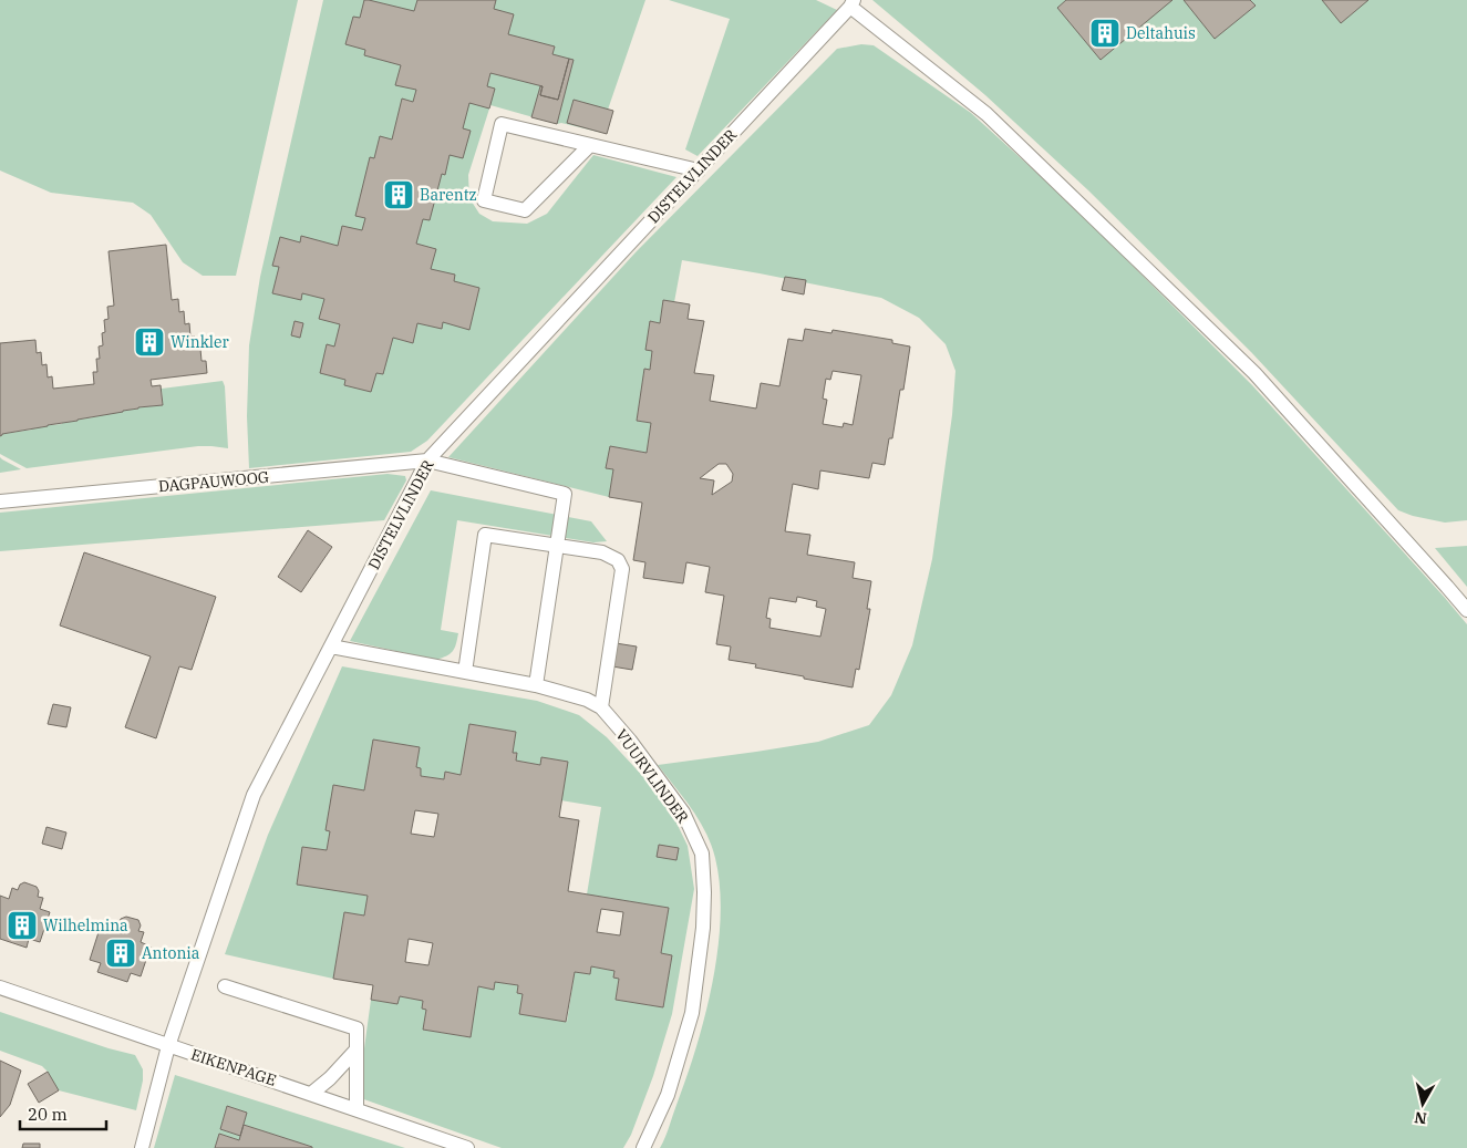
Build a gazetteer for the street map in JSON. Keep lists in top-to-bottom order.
{
  "streets": {
    "lane": [
      "DISTELVLINDER",
      "DAGPAUWOOG",
      "VUURVLINDER",
      "EIKENPAGE"
    ]
  },
  "crossings": [
    ["DISTELVLINDER", "DAGPAUWOOG"],
    ["DISTELVLINDER", "VUURVLINDER"],
    ["DISTELVLINDER", "EIKENPAGE"]
  ],
  "places": {
    "building": [
      "Deltahuis",
      "Barentz",
      "Winkler",
      "Wilhelmina",
      "Antonia"
    ]
  },
  "scale_bar": "20 m",
  "north": "bottom"
}
